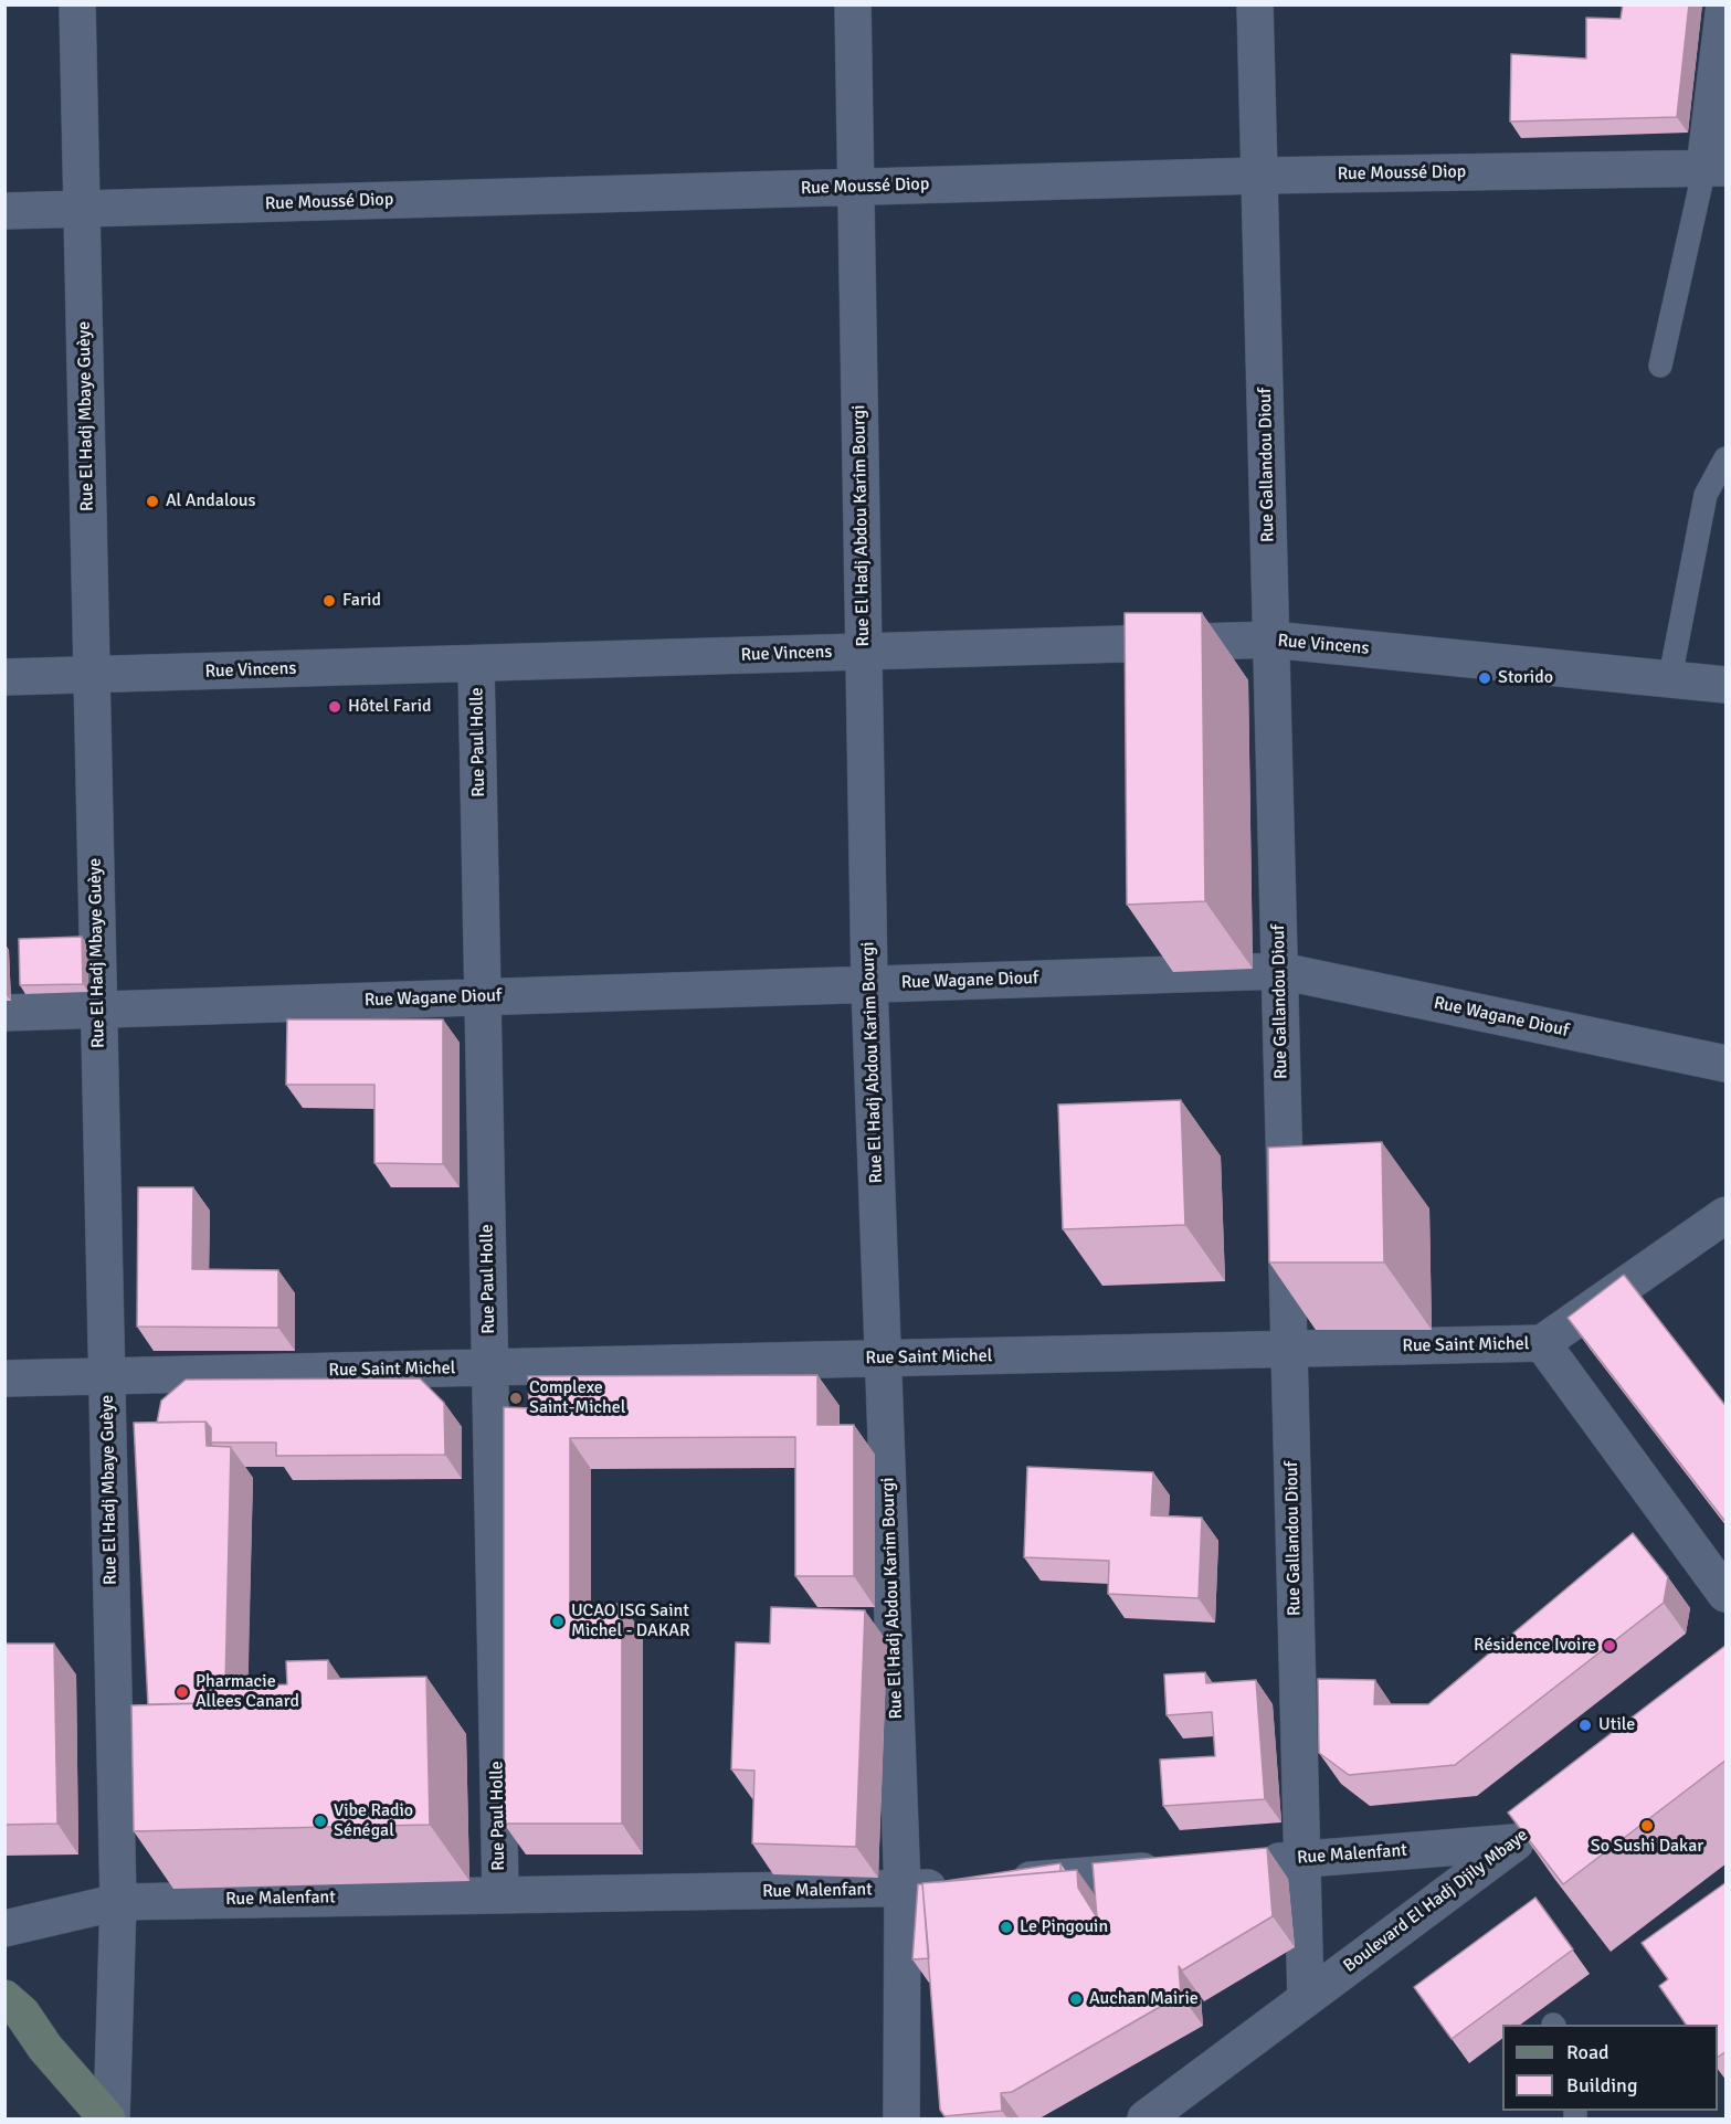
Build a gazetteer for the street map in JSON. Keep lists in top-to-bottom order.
{
  "streets": {
    "street": [
      "Rue Moussé Diop",
      "Rue El Hadj Mbaye Guèye",
      "Rue Gallandou Diouf",
      "Rue El Hadj Abdou Karim Bourgi",
      "Rue Vincens",
      "Rue Paul Holle",
      "Rue Wagane Diouf",
      "Rue Saint Michel",
      "Rue Malenfant",
      "Boulevard El Hadj Djily Mbaye"
    ]
  },
  "crossings": [
    ["Rue Moussé Diop", "Rue El Hadj Mbaye Guèye"],
    ["Rue Moussé Diop", "Rue Gallandou Diouf"],
    ["Rue Moussé Diop", "Rue El Hadj Abdou Karim Bourgi"],
    ["Rue El Hadj Mbaye Guèye", "Rue Vincens"],
    ["Rue El Hadj Mbaye Guèye", "Rue Wagane Diouf"],
    ["Rue El Hadj Mbaye Guèye", "Rue Saint Michel"],
    ["Rue El Hadj Mbaye Guèye", "Rue Malenfant"],
    ["Rue Gallandou Diouf", "Rue Vincens"],
    ["Rue Gallandou Diouf", "Rue Wagane Diouf"],
    ["Rue Gallandou Diouf", "Rue Saint Michel"],
    ["Rue Gallandou Diouf", "Rue Malenfant"],
    ["Rue Gallandou Diouf", "Boulevard El Hadj Djily Mbaye"],
    ["Rue El Hadj Abdou Karim Bourgi", "Rue Vincens"],
    ["Rue El Hadj Abdou Karim Bourgi", "Rue Wagane Diouf"],
    ["Rue El Hadj Abdou Karim Bourgi", "Rue Saint Michel"],
    ["Rue El Hadj Abdou Karim Bourgi", "Rue Malenfant"],
    ["Rue Vincens", "Rue Paul Holle"],
    ["Rue Paul Holle", "Rue Wagane Diouf"],
    ["Rue Paul Holle", "Rue Saint Michel"],
    ["Rue Paul Holle", "Rue Malenfant"],
    ["Rue Malenfant", "Boulevard El Hadj Djily Mbaye"]
  ],
  "places": [
    "Al Andalous",
    "Farid",
    "Storido",
    "Hôtel Farid",
    "Complexe Saint-Michel",
    "UCAO ISG Saint Michel - DAKAR",
    "Résidence Ivoire",
    "Pharmacie Allees Canard",
    "Utile",
    "Vibe Radio Sénégal",
    "So Sushi Dakar",
    "Le Pingouin",
    "Auchan Mairie"
  ],
  "legend": ["Road", "Building"]
}
